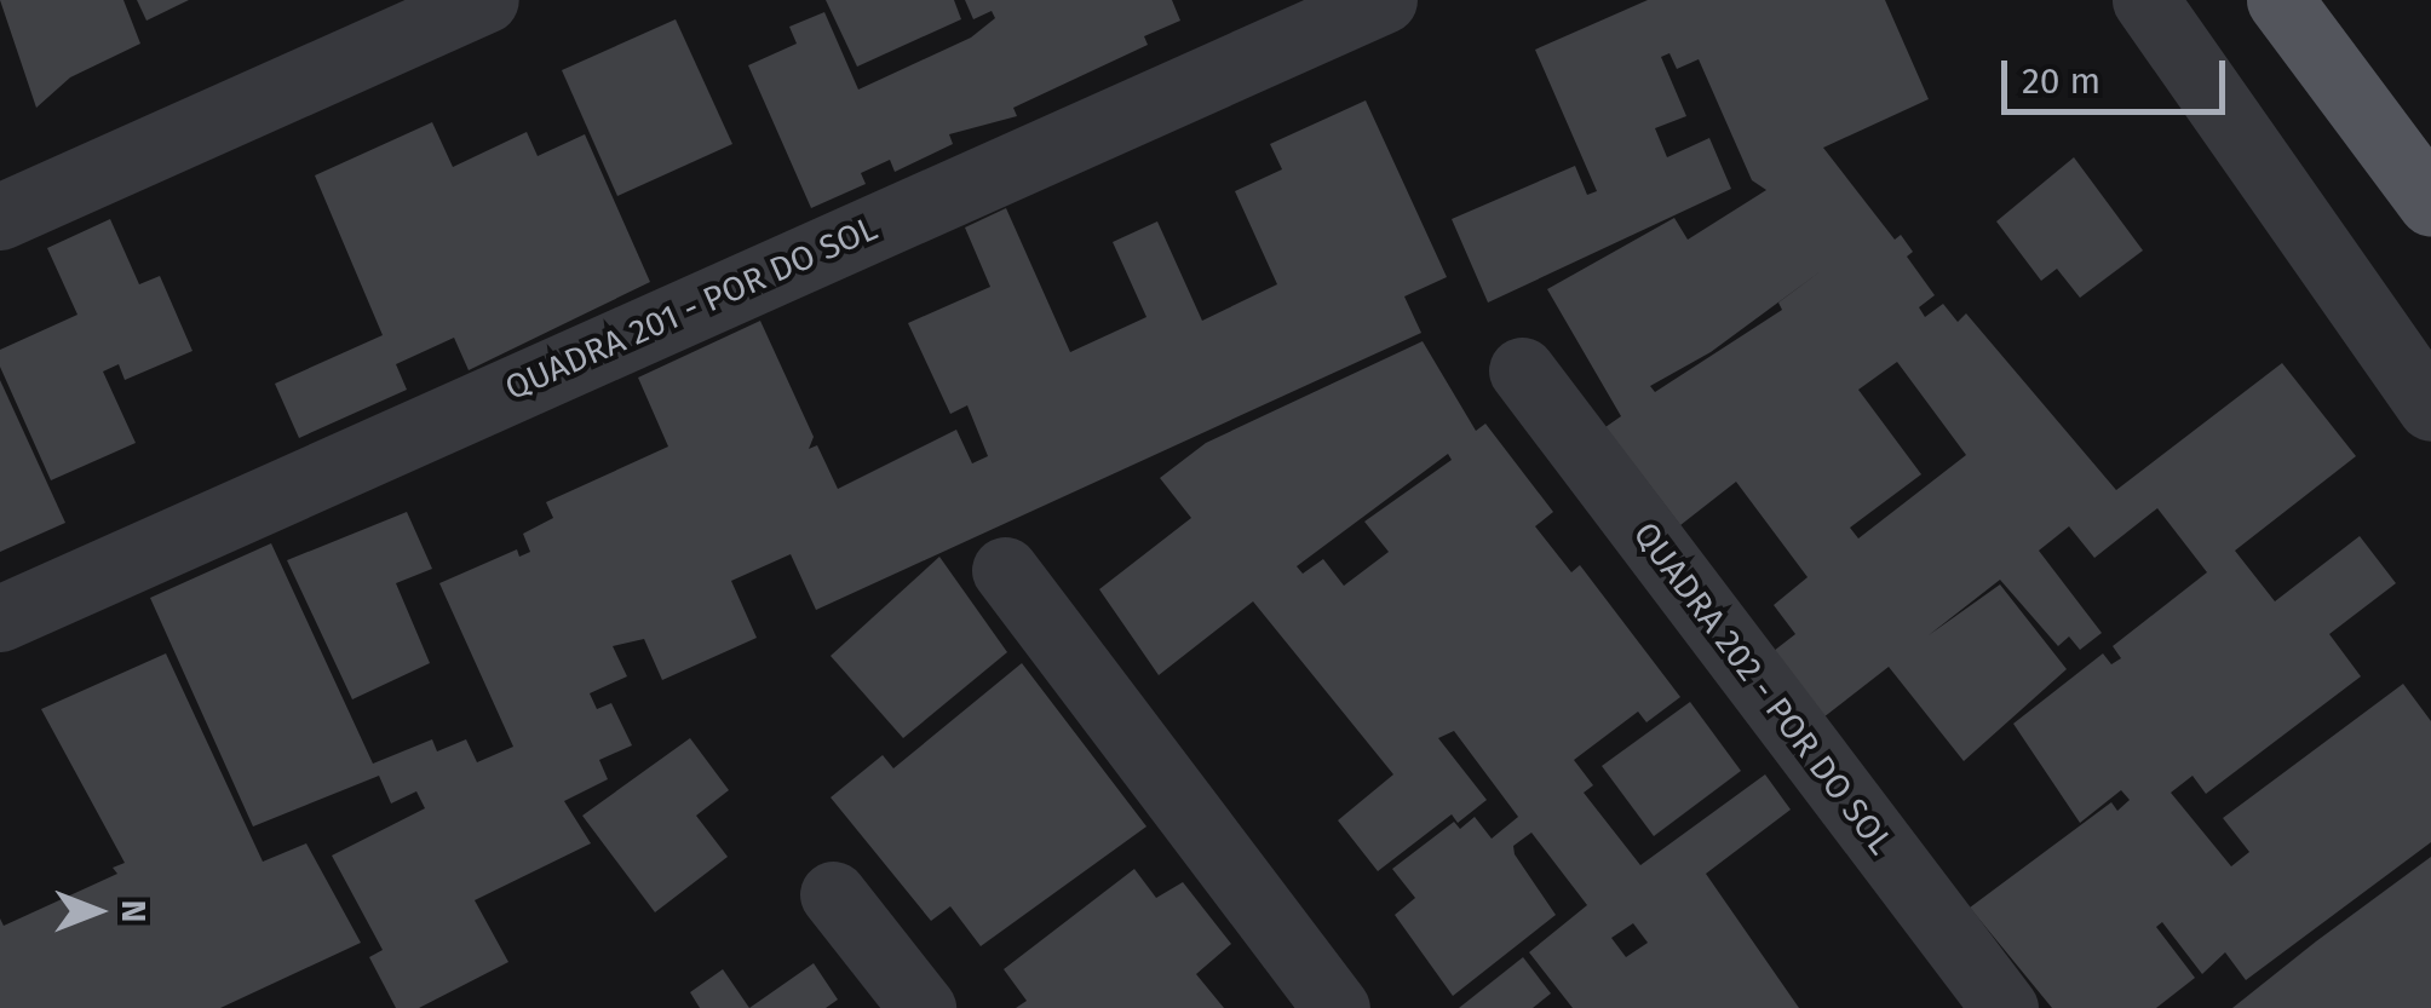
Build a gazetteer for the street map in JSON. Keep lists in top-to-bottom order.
{
  "streets": {
    "street": ["QUADRA 201 - POR DO SOL", "QUADRA 202 - POR DO SOL"]
  },
  "scale_bar": "20 m",
  "north": "right"
}
